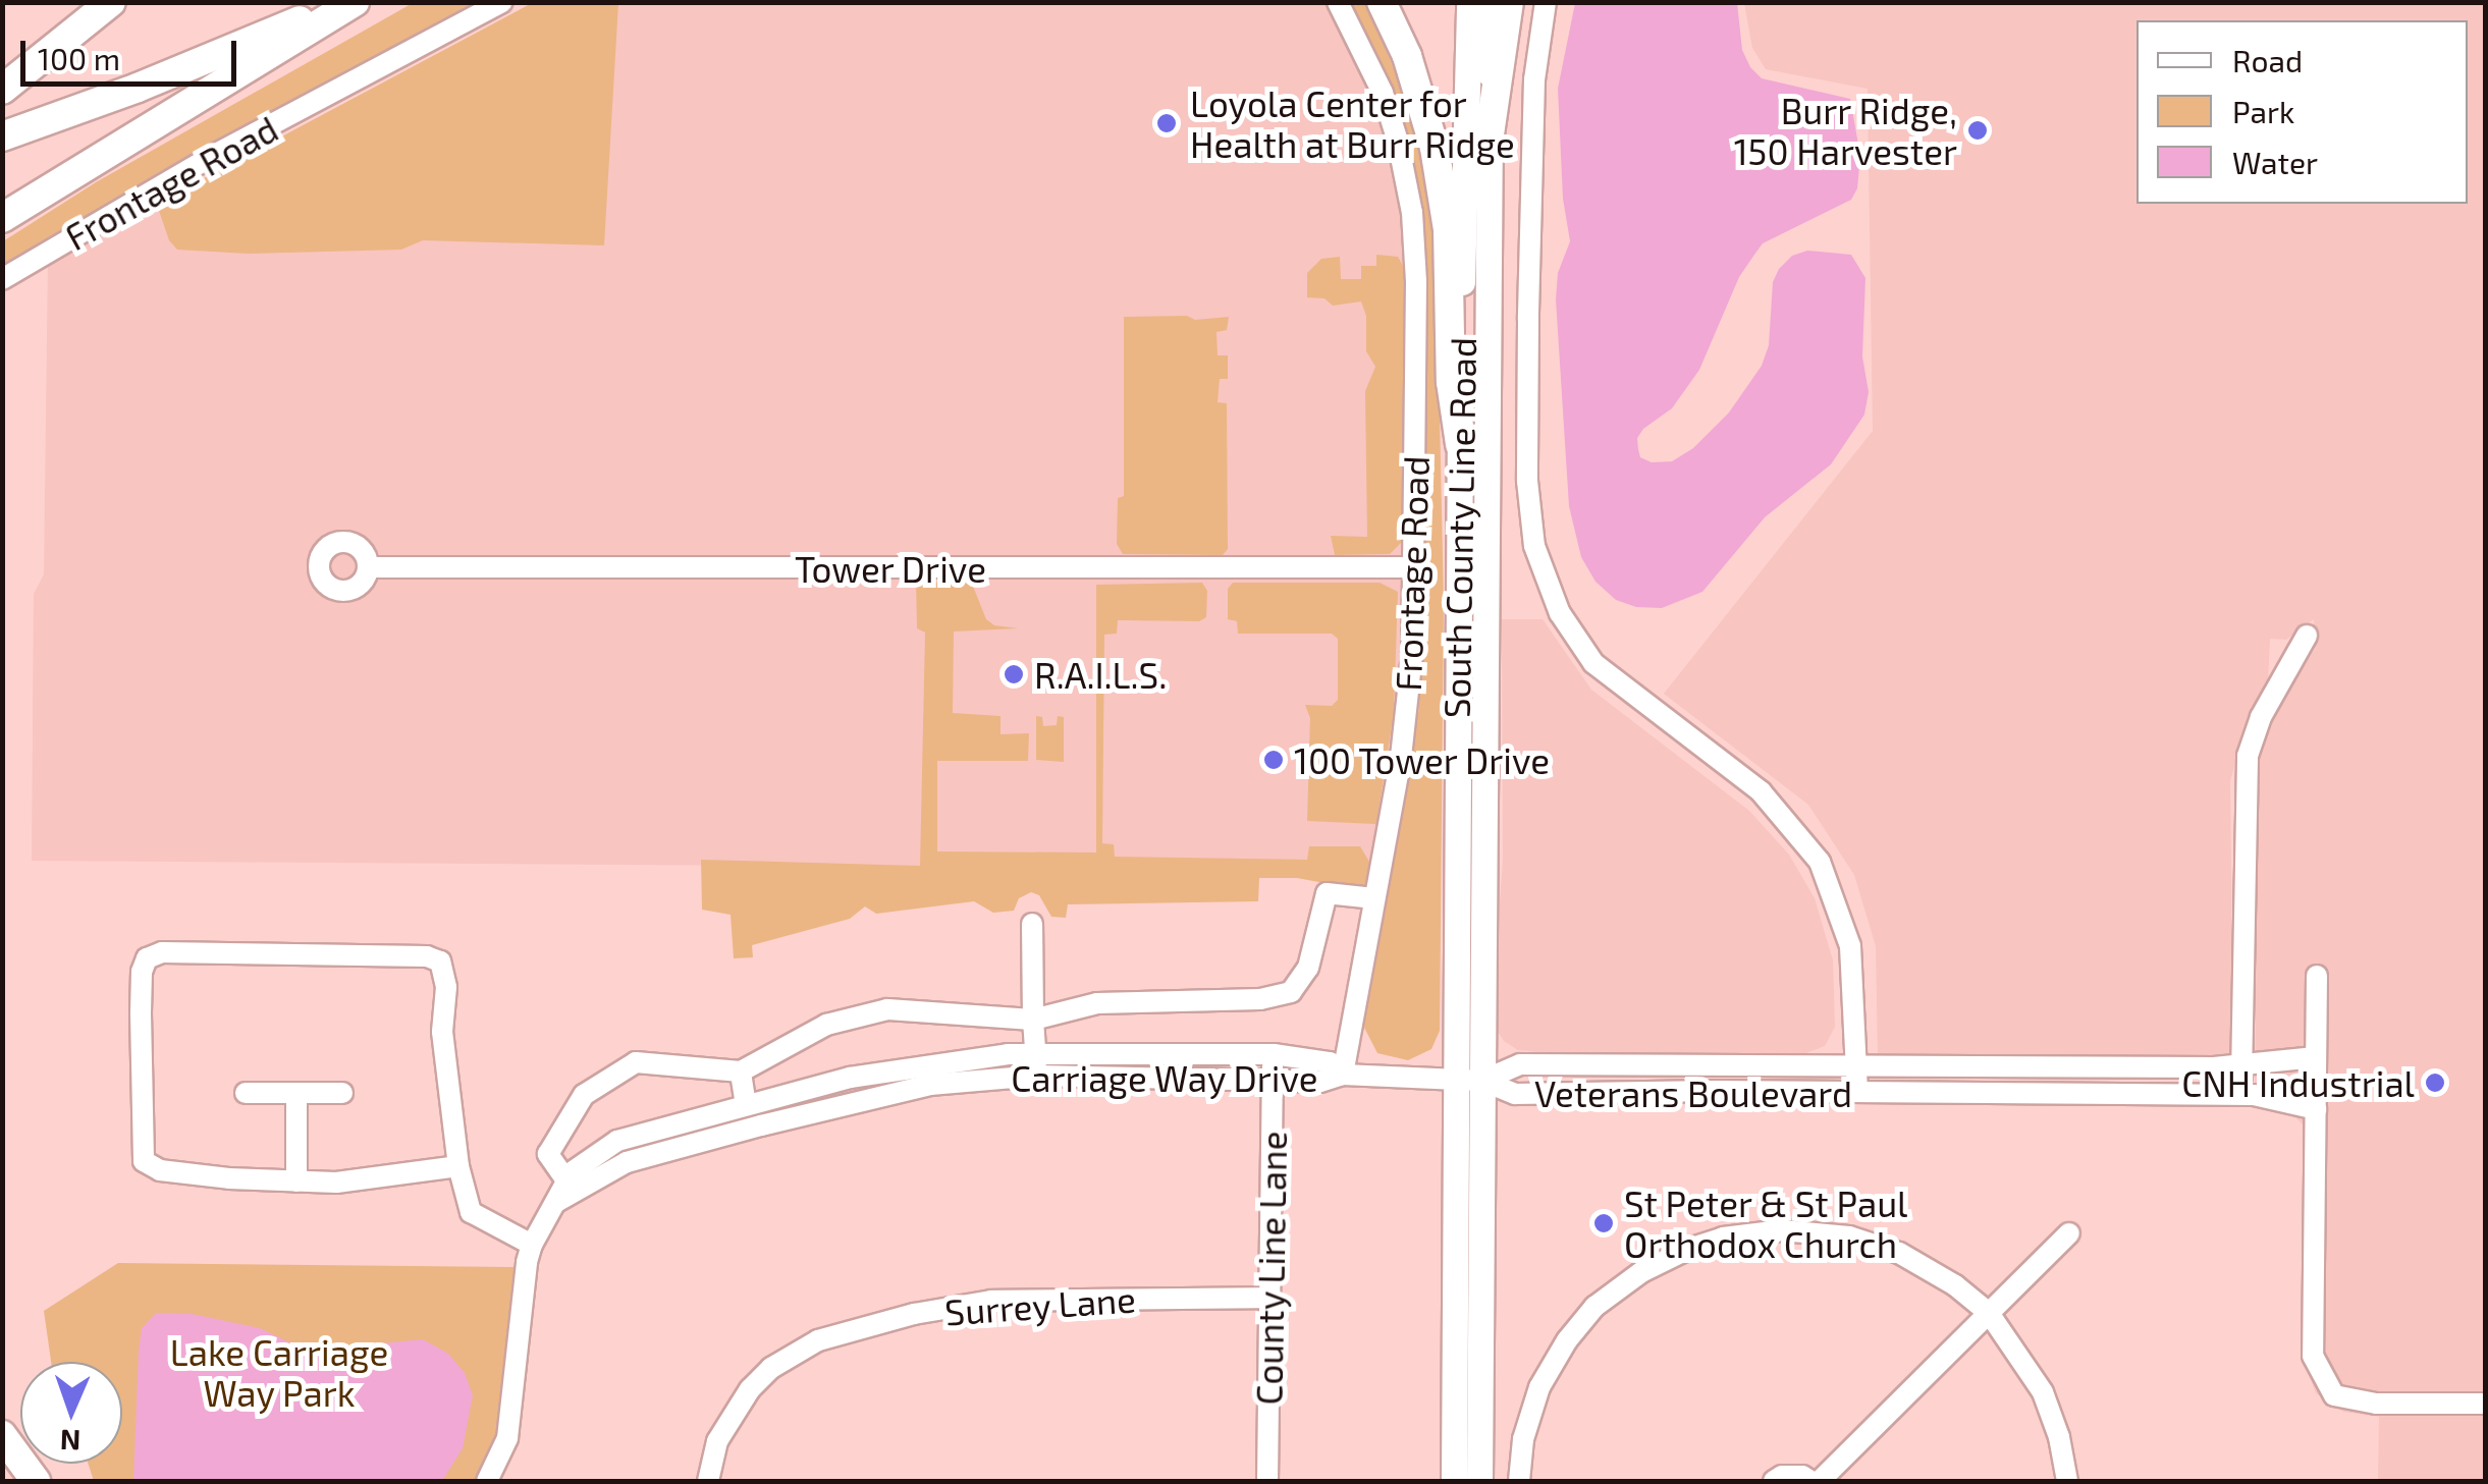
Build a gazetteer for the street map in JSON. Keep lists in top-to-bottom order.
{
  "streets": {
    "main road": ["South County Line Road"],
    "street": [
      "Frontage Road",
      "Tower Drive",
      "Carriage Way Drive",
      "Veterans Boulevard",
      "County Line Lane",
      "Surrey Lane"
    ]
  },
  "crossings": [
    ["Frontage Road", "Tower Drive"],
    ["Frontage Road", "Carriage Way Drive"],
    ["South County Line Road", "Veterans Boulevard"],
    ["Carriage Way Drive", "County Line Lane"],
    ["County Line Lane", "Surrey Lane"]
  ],
  "parks": ["Lake Carriage Way Park"],
  "places": [
    "Loyola Center for Health at Burr Ridge",
    "Burr Ridge, 150 Harvester",
    "R.A.I.L.S.",
    "100 Tower Drive",
    "CNH Industrial",
    "St Peter & St Paul Orthodox Church"
  ],
  "legend": ["Road", "Park", "Water"],
  "scale_bar": "100 m",
  "north": "bottom"
}
